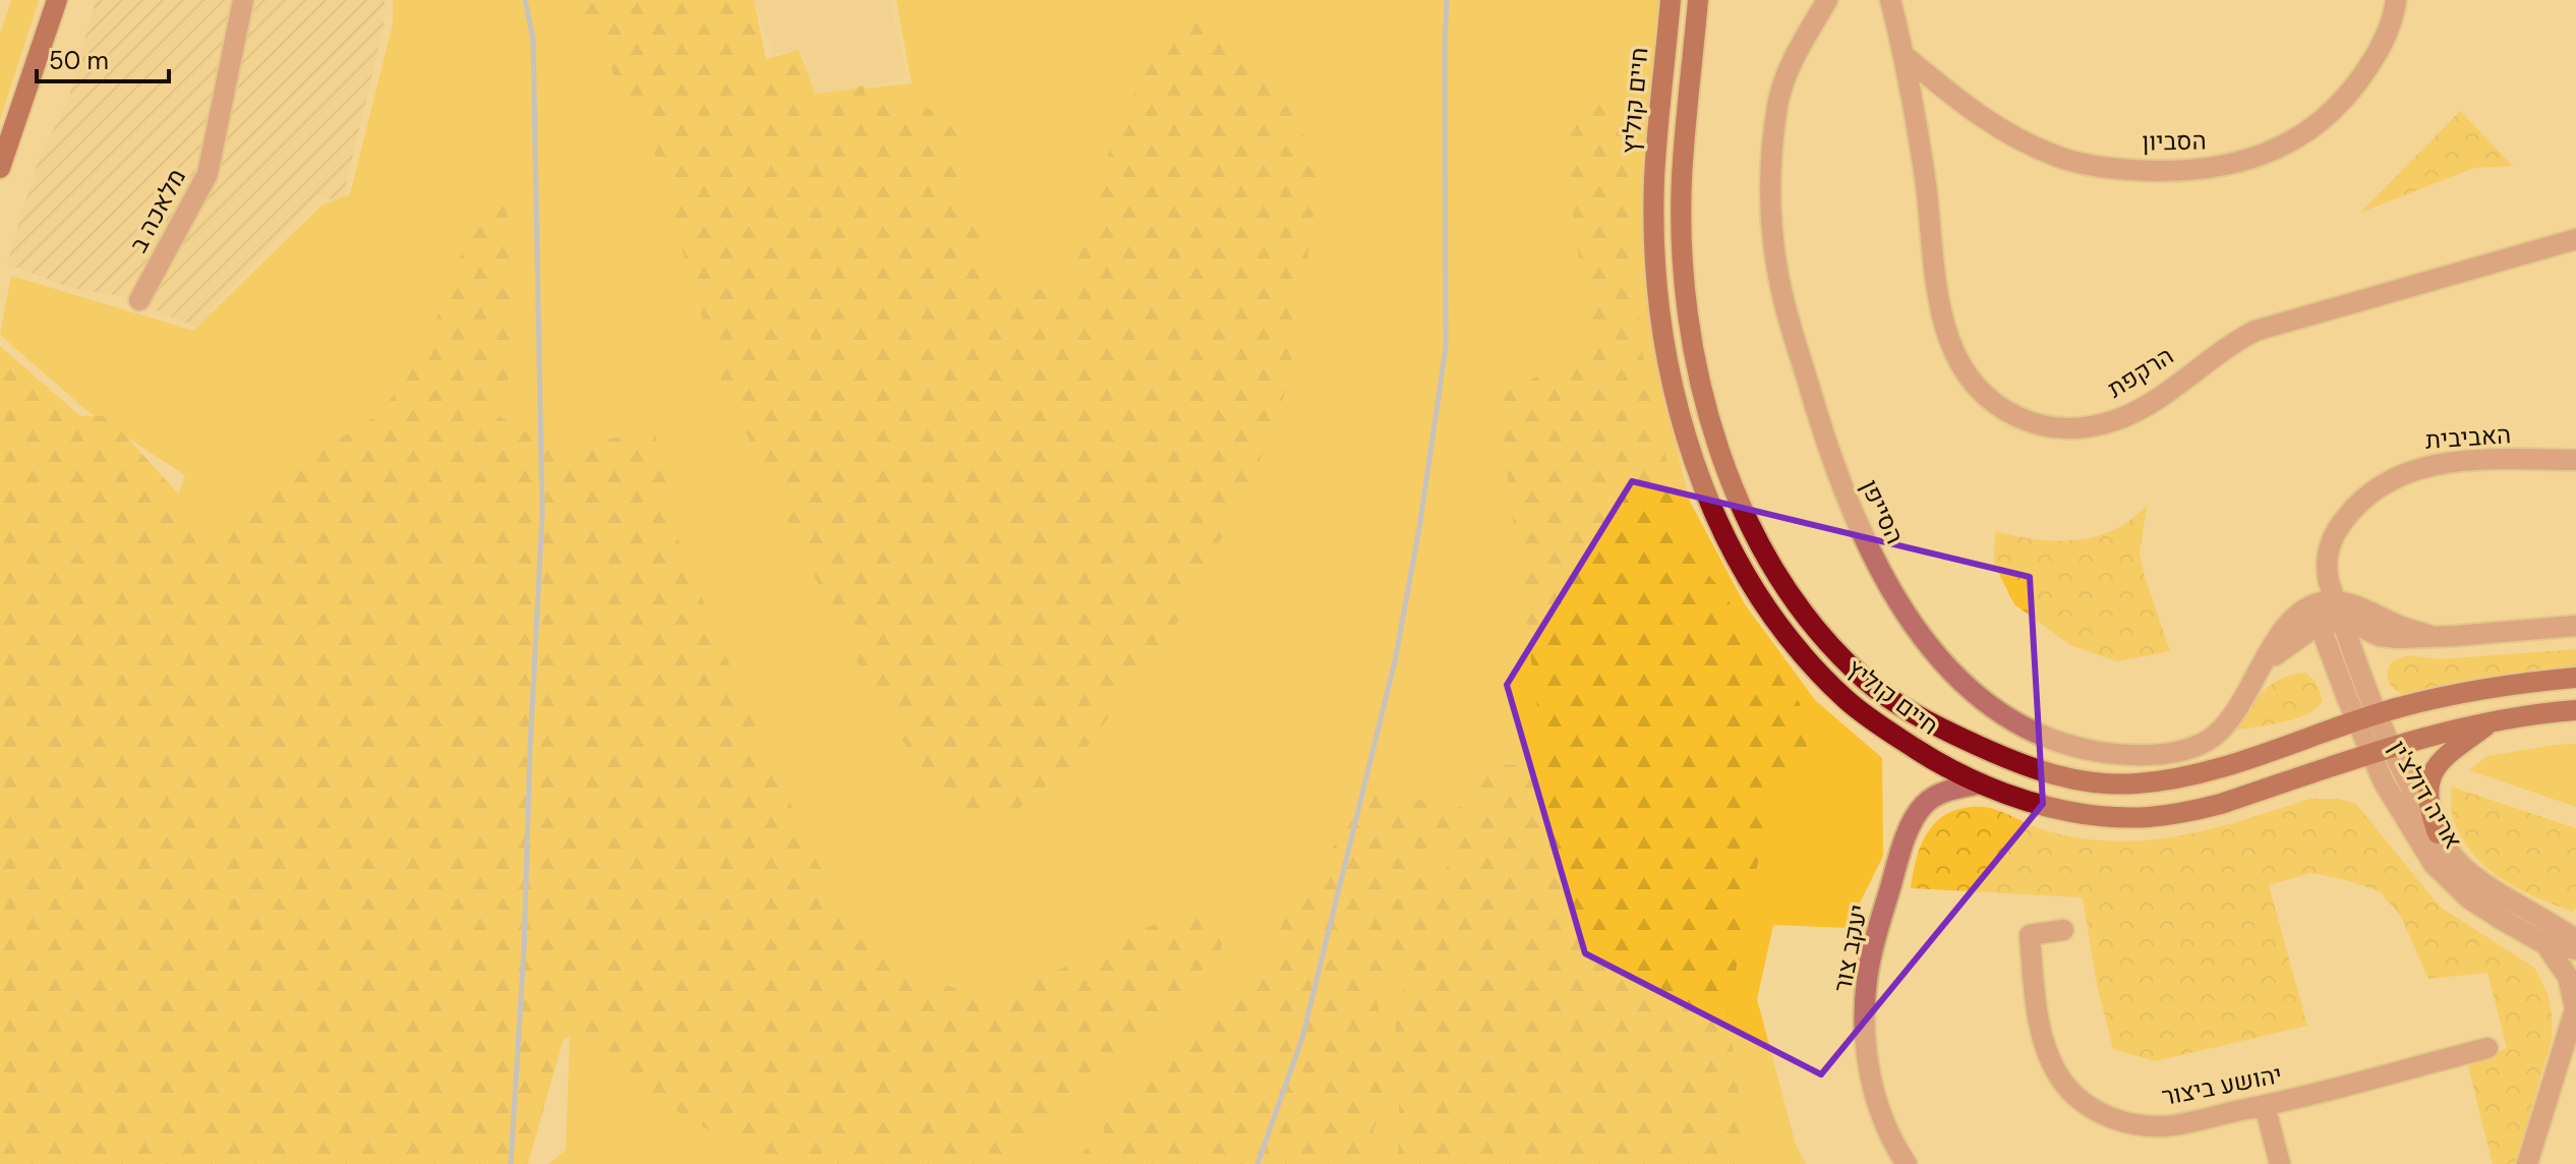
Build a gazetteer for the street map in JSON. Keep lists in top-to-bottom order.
{
  "streets": {
    "main road": ["חיים קוליץ"],
    "street": [
      "הסביון",
      "מלאכה ב",
      "הרקפת",
      "האביבית",
      "הסייפן",
      "אריה דולצ'ין",
      "יעקב צור",
      "יהושע ביצור"
    ]
  },
  "crossings": [
    ["חיים קוליץ", "אריה דולצ'ין"],
    ["חיים קוליץ", "יעקב צור"],
    ["הסביון", "הרקפת"],
    ["האביבית", "הסייפן"],
    ["האביבית", "אריה דולצ'ין"],
    ["הסייפן", "אריה דולצ'ין"]
  ],
  "scale_bar": "50 m"
}
